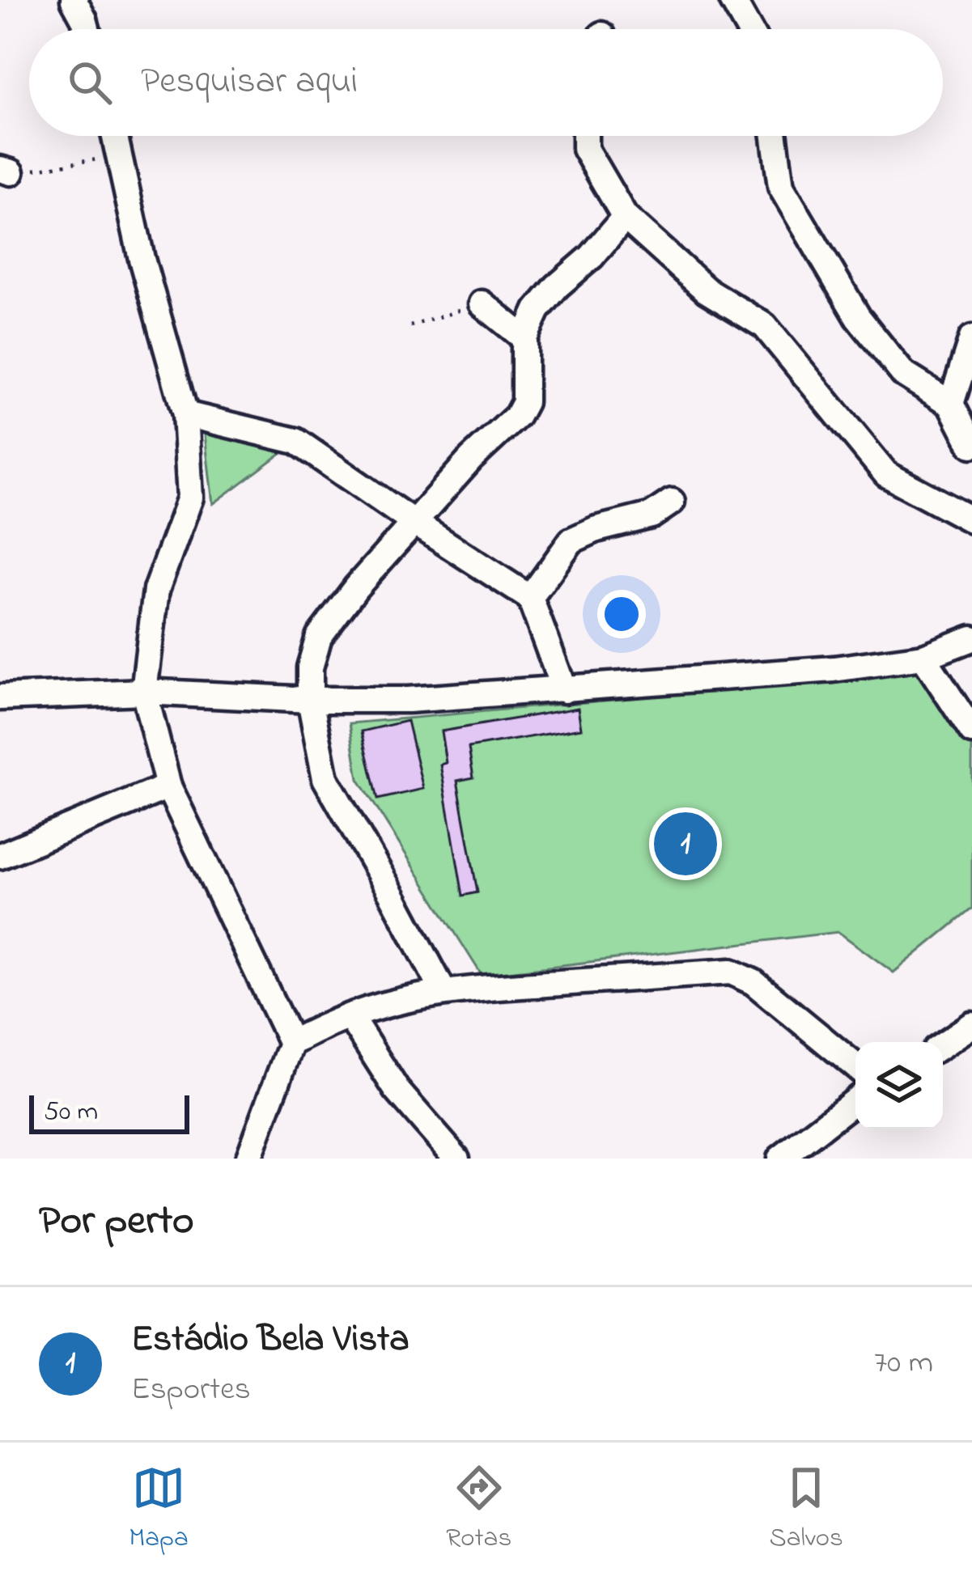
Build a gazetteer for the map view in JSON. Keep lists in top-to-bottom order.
{
  "scale_bar": "50 m",
  "page": {
    "search": "Pesquisar aqui",
    "pins": "1",
    "scale": "50 m",
    "heading": "Por perto",
    "list": [
      {
        "mark": "1",
        "name": "Estádio Bela Vista",
        "note": "Esportes",
        "value": "70 m"
      }
    ],
    "nav": ["Mapa", "Rotas", "Salvos"]
  }
}
